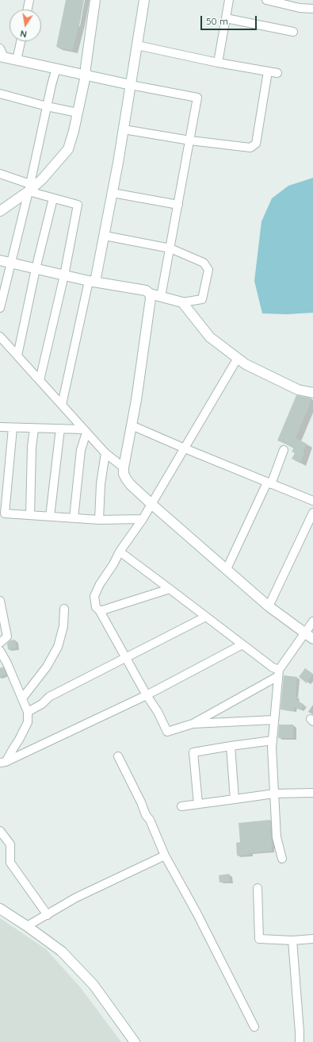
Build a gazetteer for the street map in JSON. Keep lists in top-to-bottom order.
{
  "scale_bar": "50 m",
  "north": "bottom"
}
